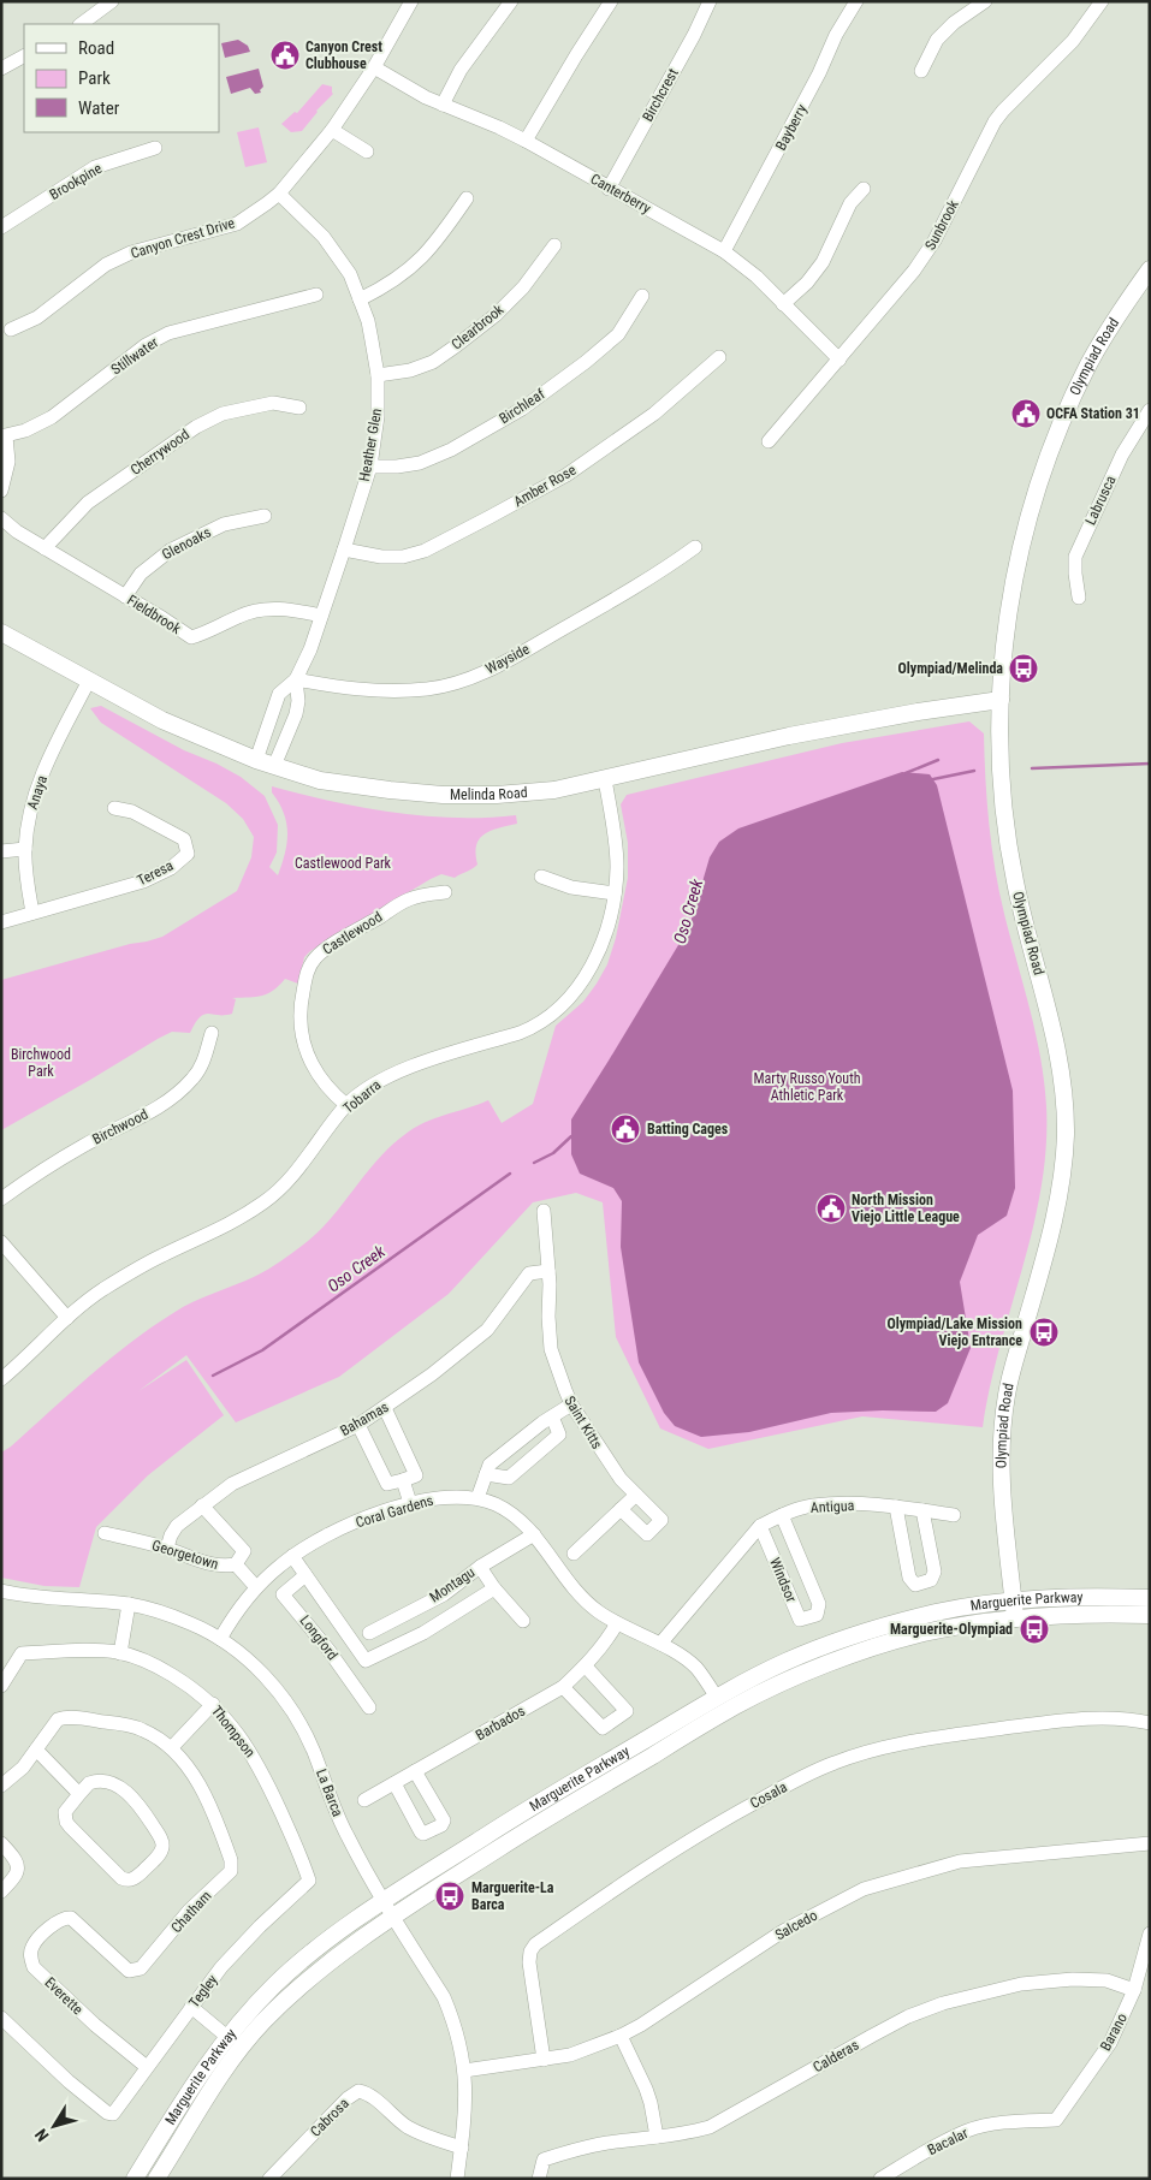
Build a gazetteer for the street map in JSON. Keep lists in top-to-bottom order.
{
  "streets": {
    "main road": ["Olympiad Road", "Melinda Road", "Marguerite Parkway"],
    "street": [
      "Birchcrest",
      "Bayberry",
      "Brookpine",
      "Canterberry",
      "Sunbrook",
      "Canyon Crest Drive",
      "Clearbrook",
      "Stillwater",
      "Birchleaf",
      "Heather Glen",
      "Cherrywood",
      "Amber Rose",
      "Labrusca",
      "Glenoaks",
      "Fieldbrook",
      "Wayside",
      "Anaya",
      "Teresa",
      "Castlewood",
      "Tobarra",
      "Birchwood",
      "Bahamas",
      "Saint Kitts",
      "Antigua",
      "Coral Gardens",
      "Georgetown",
      "Windsor",
      "Montagu",
      "Longford",
      "Barbados",
      "Thompson",
      "La Barca",
      "Cosala",
      "Chatham",
      "Salcedo",
      "Tegley",
      "Everette",
      "Barano",
      "Calderas",
      "Cabrosa",
      "Bacalar"
    ]
  },
  "crossings": [
    ["Birchcrest", "Canterberry"],
    ["Bayberry", "Canterberry"],
    ["Canterberry", "Sunbrook"],
    ["Canterberry", "Canyon Crest Drive"],
    ["Canyon Crest Drive", "Heather Glen"],
    ["Clearbrook", "Heather Glen"],
    ["Olympiad Road", "Melinda Road"],
    ["Olympiad Road", "Marguerite Parkway"],
    ["Birchleaf", "Heather Glen"],
    ["Heather Glen", "Amber Rose"],
    ["Heather Glen", "Fieldbrook"],
    ["Heather Glen", "Wayside"],
    ["Heather Glen", "Melinda Road"],
    ["Cherrywood", "Fieldbrook"],
    ["Glenoaks", "Fieldbrook"],
    ["Anaya", "Melinda Road"],
    ["Anaya", "Teresa"],
    ["Melinda Road", "Tobarra"],
    ["Castlewood", "Tobarra"],
    ["Bahamas", "Saint Kitts"],
    ["Bahamas", "Georgetown"],
    ["Antigua", "Coral Gardens"],
    ["Antigua", "Windsor"],
    ["Coral Gardens", "Georgetown"],
    ["Coral Gardens", "Montagu"],
    ["Coral Gardens", "Marguerite Parkway"],
    ["Coral Gardens", "Barbados"],
    ["Coral Gardens", "La Barca"],
    ["Marguerite Parkway", "La Barca"],
    ["Thompson", "Tegley"],
    ["La Barca", "Salcedo"],
    ["La Barca", "Cabrosa"],
    ["Cosala", "Salcedo"],
    ["Chatham", "Everette"],
    ["Tegley", "Everette"],
    ["Barano", "Calderas"],
    ["Barano", "Bacalar"]
  ],
  "water": ["Oso Creek"],
  "parks": ["Castlewood Park", "Birchwood Park", "Marty Russo Youth Athletic Park"],
  "places": {
    "public building": [
      "Canyon Crest Clubhouse",
      "OCFA Station 31",
      "Batting Cages",
      "North Mission Viejo Little League"
    ],
    "bus stop": [
      "Olympiad/Melinda",
      "Olympiad/Lake Mission Viejo Entrance",
      "Marguerite-Olympiad",
      "Marguerite-La Barca"
    ]
  },
  "legend": ["Road", "Park", "Water"],
  "north": "bottom left"
}
